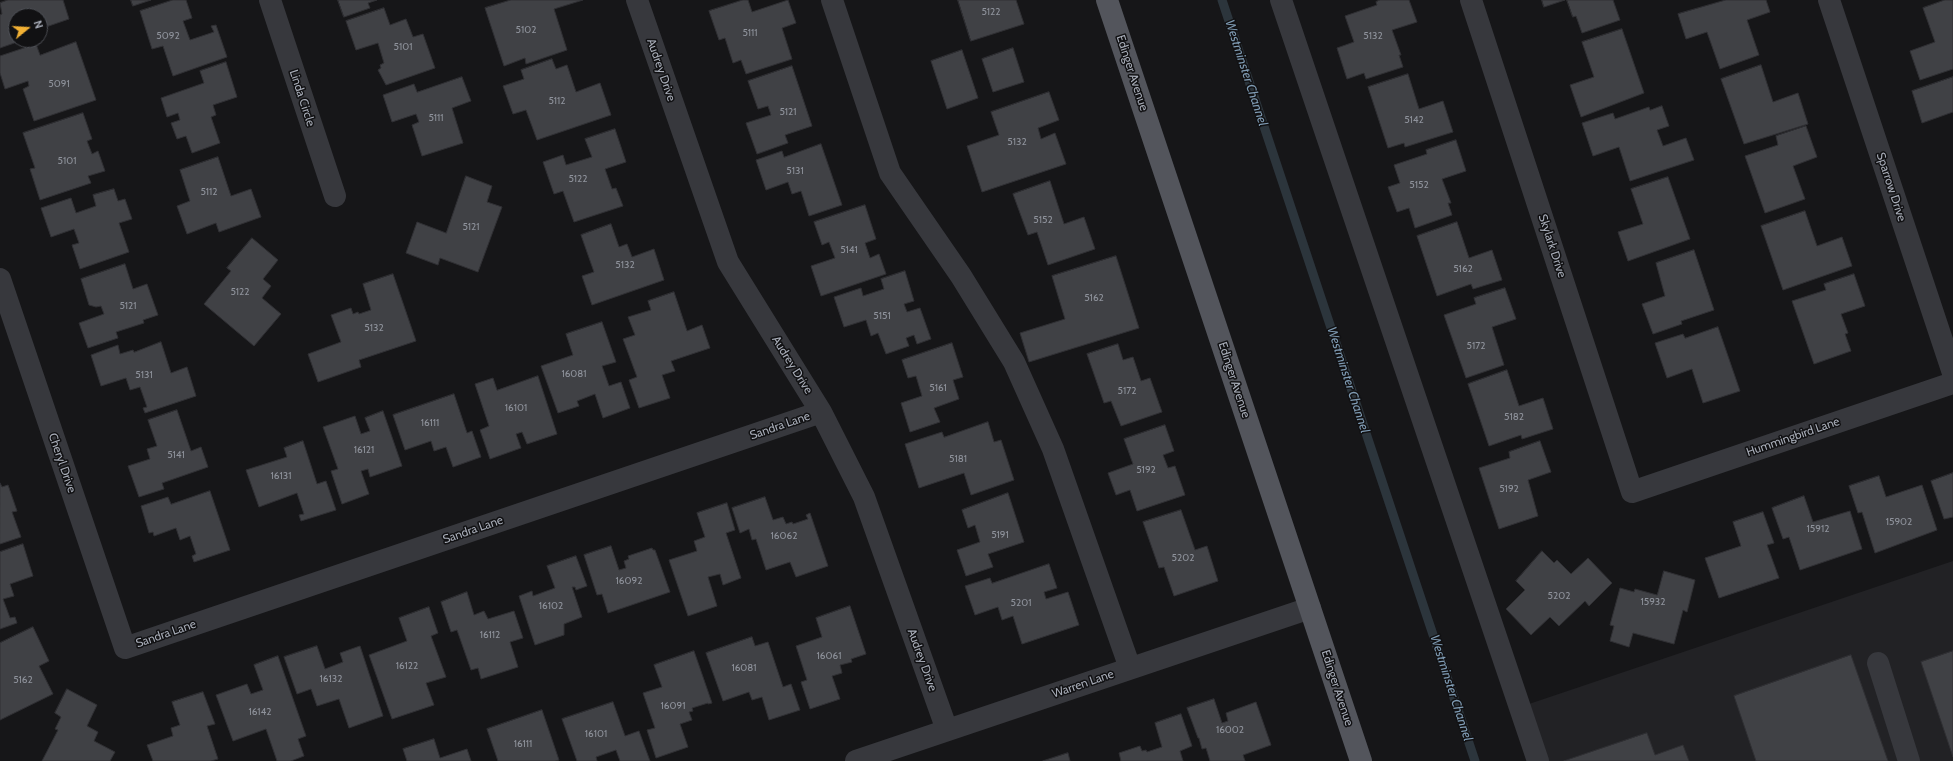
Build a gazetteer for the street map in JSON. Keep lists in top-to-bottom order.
{
  "streets": {
    "main road": ["Edinger Avenue"],
    "street": [
      "Audrey Drive",
      "Linda Circle",
      "Sparrow Drive",
      "Skylark Drive",
      "Sandra Lane",
      "Hummingbird Lane",
      "Cheryl Drive",
      "Warren Lane"
    ]
  },
  "crossings": [
    ["Audrey Drive", "Sandra Lane"],
    ["Audrey Drive", "Warren Lane"],
    ["Edinger Avenue", "Warren Lane"],
    ["Skylark Drive", "Hummingbird Lane"],
    ["Sandra Lane", "Cheryl Drive"]
  ],
  "water": ["Westminster Channel"],
  "house_numbers": [
    "5122",
    "5102",
    "5111",
    "5092",
    "5132",
    "5101",
    "5091",
    "5112",
    "5121",
    "5111",
    "5142",
    "5132",
    "5101",
    "5131",
    "5122",
    "5152",
    "5112",
    "5152",
    "5121",
    "5141",
    "5132",
    "5162",
    "5122",
    "5162",
    "5121",
    "5151",
    "5132",
    "5172",
    "16081",
    "5131",
    "5161",
    "5172",
    "16101",
    "5182",
    "16111",
    "16121",
    "5141",
    "5181",
    "5192",
    "16131",
    "5192",
    "15902",
    "15912",
    "5191",
    "16062",
    "5202",
    "16092",
    "5202",
    "15932",
    "5201",
    "16102",
    "16112",
    "16061",
    "16122",
    "16081",
    "16132",
    "5162",
    "16091",
    "16142",
    "16002",
    "16101",
    "16111"
  ],
  "north": "right"
}
